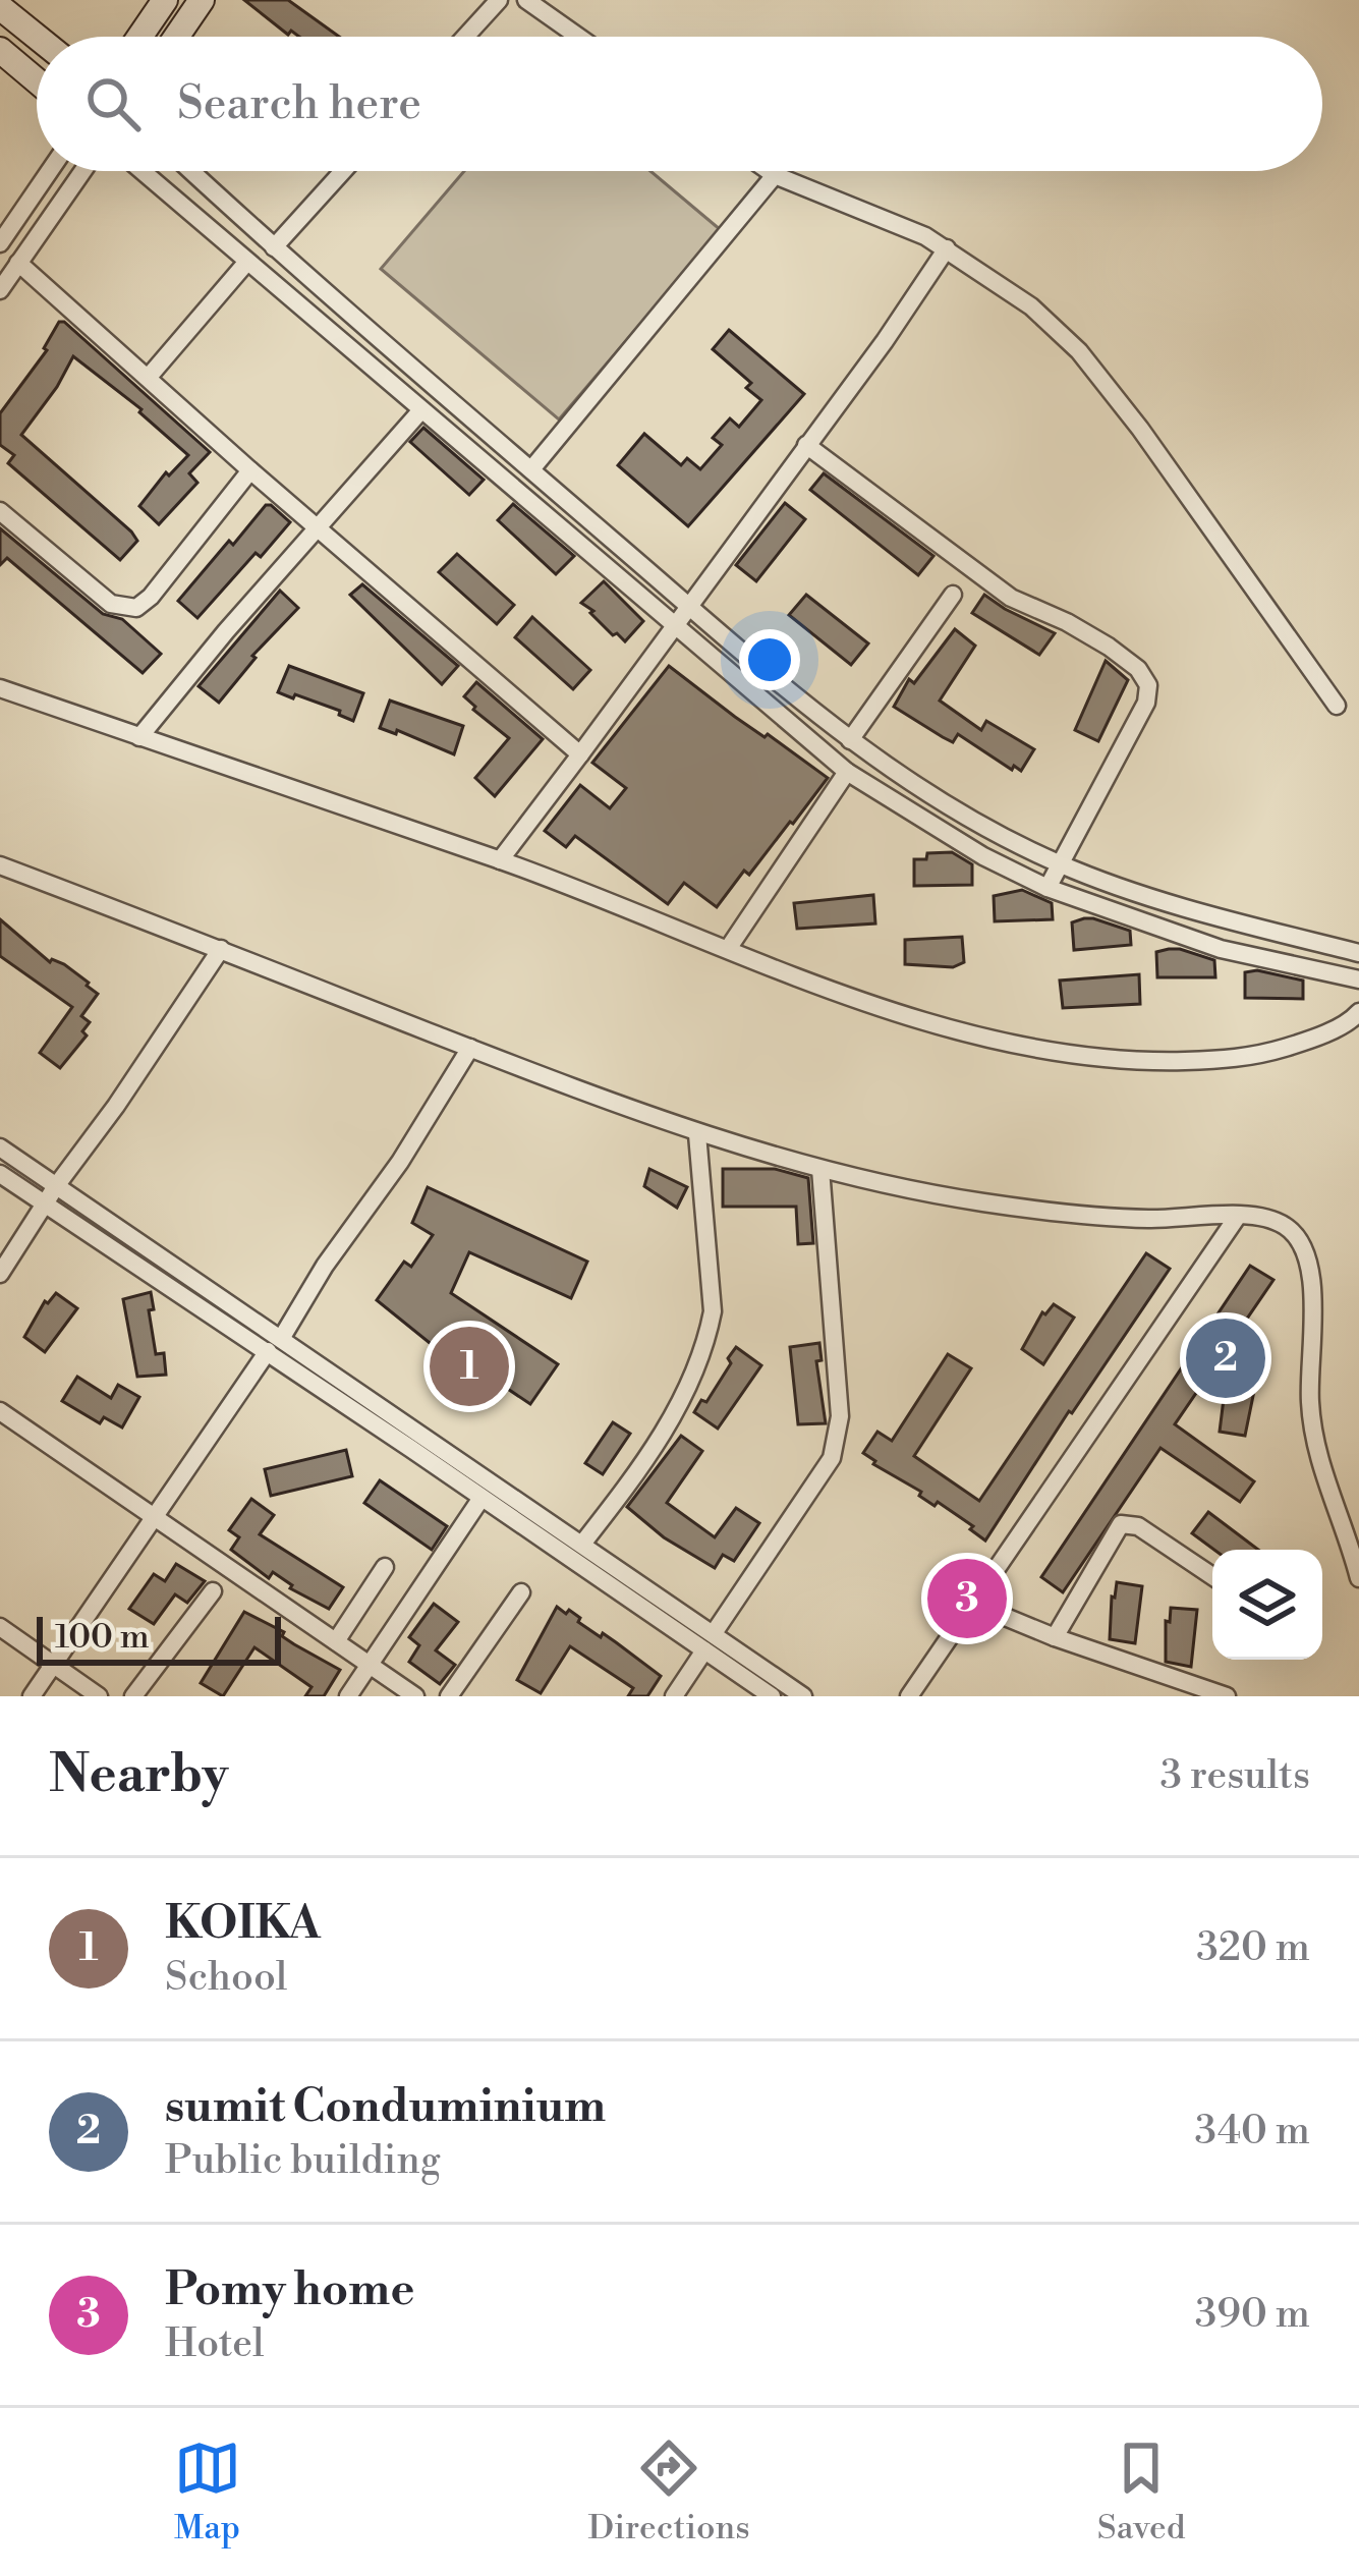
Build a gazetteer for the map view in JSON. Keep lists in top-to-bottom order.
{
  "scale_bar": "100 m",
  "page": {
    "search": "Search here",
    "pins": ["2", "1", "3"],
    "scale": "100 m",
    "heading": ["Nearby", "3 results"],
    "list": [
      {
        "mark": "1",
        "name": "KOIKA",
        "note": "School",
        "value": "320 m"
      },
      {
        "mark": "2",
        "name": "sumit Conduminium",
        "note": "Public building",
        "value": "340 m"
      },
      {
        "mark": "3",
        "name": "Pomy home",
        "note": "Hotel",
        "value": "390 m"
      }
    ],
    "nav": ["Map", "Directions", "Saved"]
  }
}
